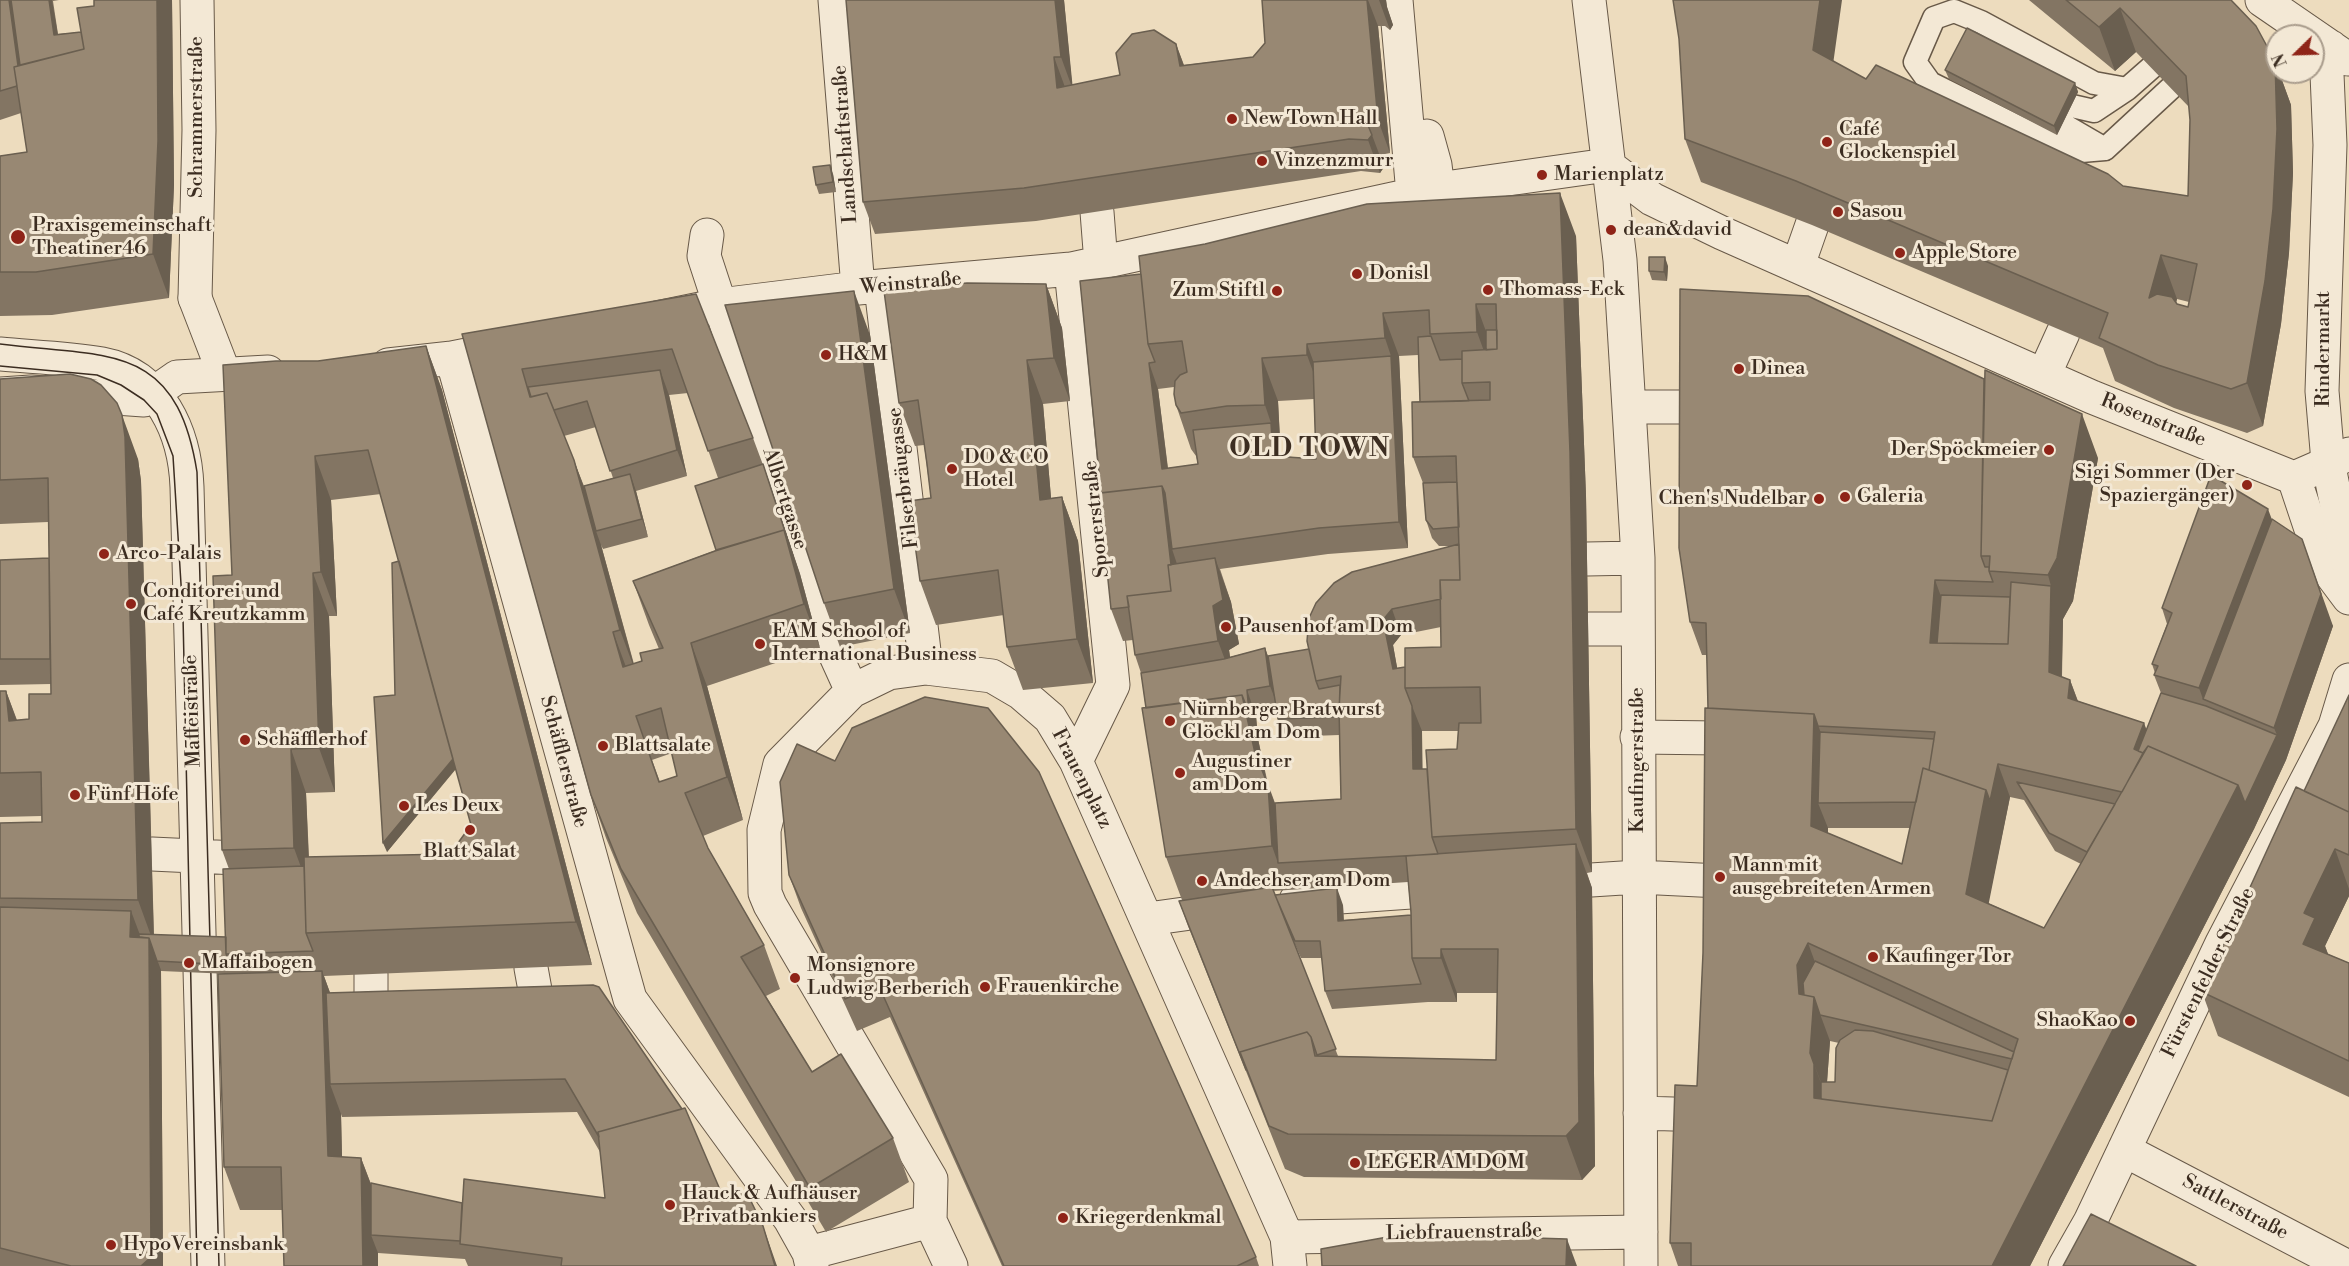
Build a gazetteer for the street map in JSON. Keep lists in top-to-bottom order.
{
  "streets": {
    "street": [
      "Schrammerstraße",
      "Landschaftstraße",
      "Weinstraße",
      "Rindermarkt",
      "Rosenstraße",
      "Filserbräugasse",
      "Albertgasse",
      "Sporerstraße",
      "Maffeistraße",
      "Kaufingerstraße",
      "Schäfflerstraße",
      "Frauenplatz",
      "Fürstenfelder Straße",
      "Sattlerstraße",
      "Liebfrauenstraße"
    ]
  },
  "crossings": [
    ["Landschaftstraße", "Weinstraße"],
    ["Landschaftstraße", "Filserbräugasse"],
    ["Weinstraße", "Filserbräugasse"],
    ["Weinstraße", "Albertgasse"],
    ["Weinstraße", "Sporerstraße"],
    ["Rosenstraße", "Kaufingerstraße"],
    ["Filserbräugasse", "Frauenplatz"],
    ["Albertgasse", "Frauenplatz"],
    ["Kaufingerstraße", "Liebfrauenstraße"],
    ["Frauenplatz", "Liebfrauenstraße"],
    ["Fürstenfelder Straße", "Sattlerstraße"]
  ],
  "districts": ["OLD TOWN"],
  "places": [
    "New Town Hall",
    "Café Glockenspiel",
    "Vinzenzmurr",
    "Marienplatz",
    "Sasou",
    "dean&david",
    "Praxisgemeinschaft Theatiner46",
    "Apple Store",
    "Donisl",
    "Thomass-Eck",
    "Zum Stiftl",
    "H&M",
    "Dinea",
    "Der Spöckmeier",
    "DO & CO Hotel",
    "Sigi Sommer (Der Spaziergänger)",
    "Galeria",
    "Chen's Nudelbar",
    "Arco-Palais",
    "Conditorei und Café Kreutzkamm",
    "Pausenhof am Dom",
    "EAM School of International Business",
    "Nürnberger Bratwurst Glöckl am Dom",
    "Schäfflerhof",
    "Blattsalate",
    "Augustiner am Dom",
    "Fünf Höfe",
    "Les Deux",
    "Blatt Salat",
    "Mann mit ausgebreiteten Armen",
    "Andechser am Dom",
    "Kaufinger Tor",
    "Maffaibogen",
    "Monsignore Ludwig Berberich",
    "Frauenkirche",
    "ShaoKao",
    "LEGER AM DOM",
    "Hauck & Aufhäuser Privatbankiers",
    "Kriegerdenkmal",
    "HypoVereinsbank"
  ],
  "north": "bottom left"
}
